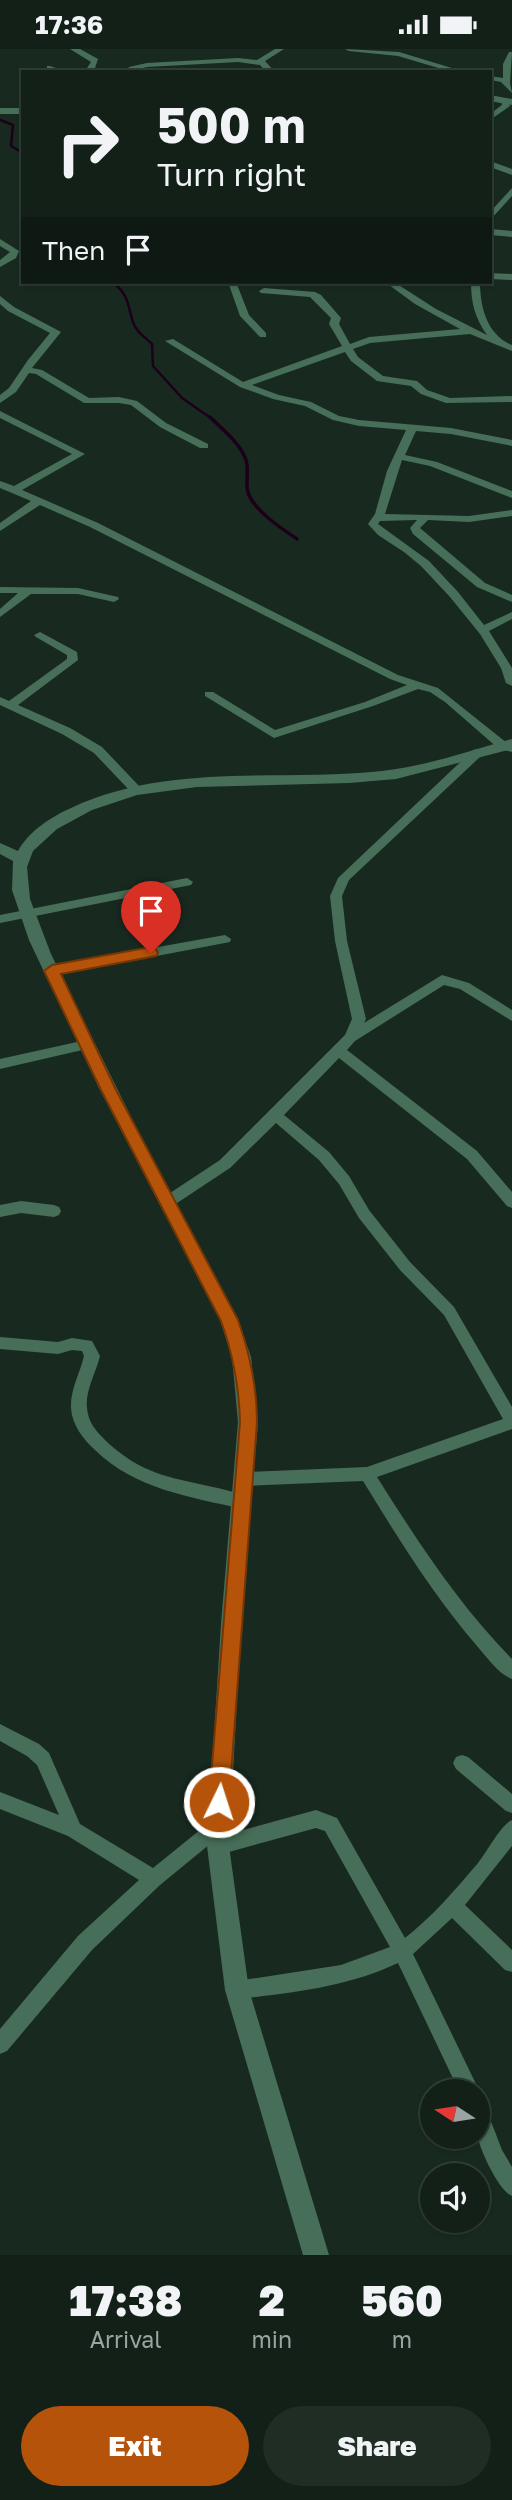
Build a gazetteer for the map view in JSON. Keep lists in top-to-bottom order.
{
  "north": "left",
  "page": {
    "status": "17:36",
    "turn": ["500 m", "Turn right"],
    "then": "Then",
    "eta": [
      "17:38",
      "Arrival",
      "2",
      "min",
      "560",
      "m"
    ],
    "buttons": ["Exit", "Share"]
  }
}
